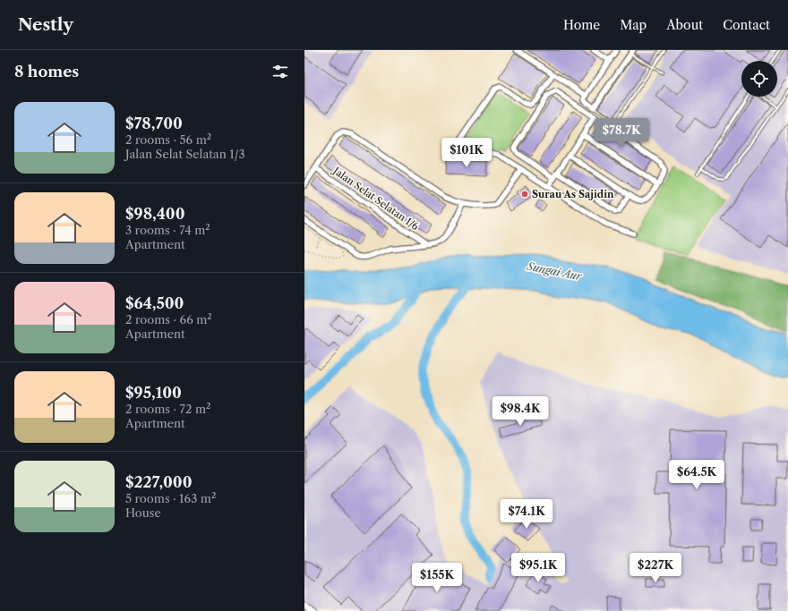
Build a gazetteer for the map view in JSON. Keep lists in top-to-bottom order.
{
  "streets": {
    "street": ["Jalan Selat Selatan 1/6"]
  },
  "water": ["Sungai Aur"],
  "places": ["Surau As Sajidin"],
  "page": {
    "header": "Nestly",
    "nav": [
      "Home",
      "Map",
      "About",
      "Contact"
    ],
    "heading": "8 homes",
    "list": [
      {
        "name": "$78,700",
        "note": "2 rooms · 56 m² · Jalan Selat Selatan 1/3"
      },
      {
        "name": "$98,400",
        "note": "3 rooms · 74 m² · Apartment"
      },
      {
        "name": "$64,500",
        "note": "2 rooms · 66 m² · Apartment"
      },
      {
        "name": "$95,100",
        "note": "2 rooms · 72 m² · Apartment"
      },
      {
        "name": "$227,000",
        "note": "5 rooms · 163 m² · House"
      }
    ],
    "price": [
      "$78.7K",
      "$101K",
      "$98.4K",
      "$64.5K",
      "$74.1K",
      "$95.1K",
      "$227K",
      "$155K"
    ]
  }
}
